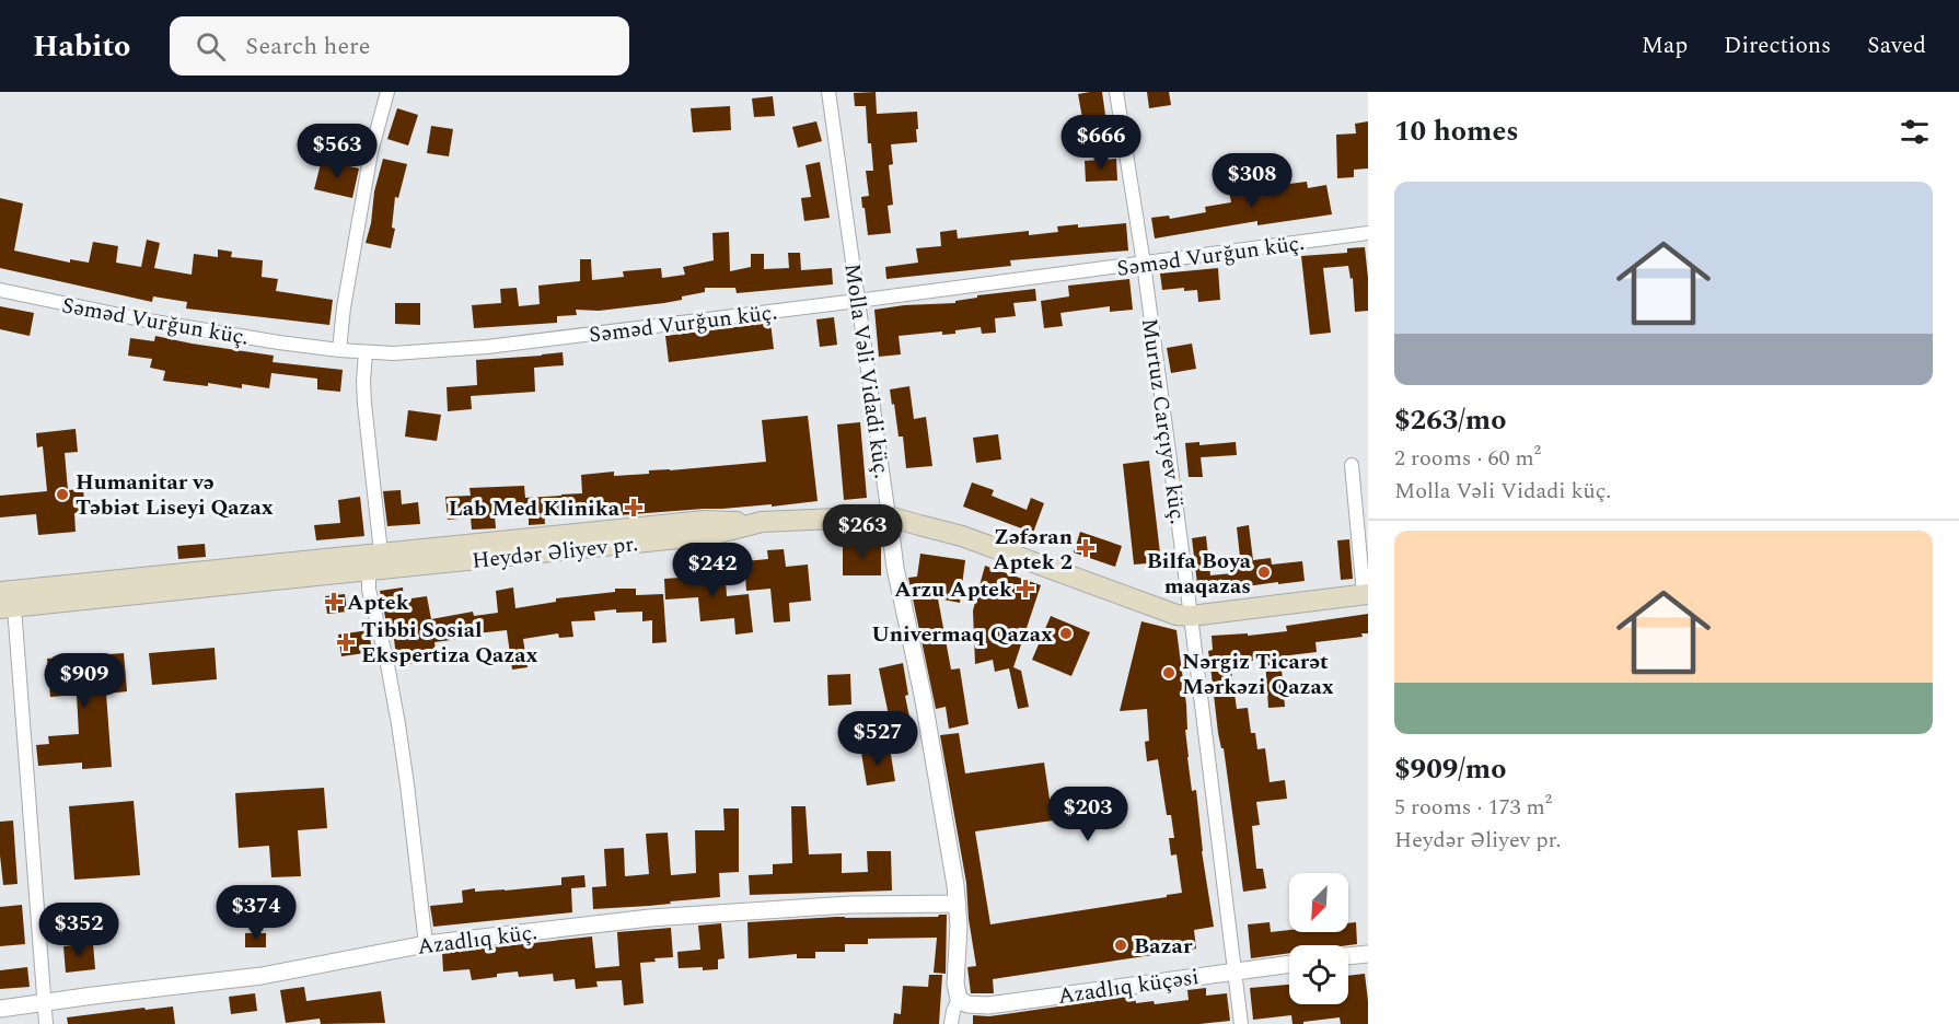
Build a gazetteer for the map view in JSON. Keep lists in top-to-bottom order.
{
  "streets": {
    "street": [
      "Səməd Vurğun küç.",
      "Molla Vəli Vidadi küç.",
      "Murtuz Carçıyev küç.",
      "Azadlıq küç.",
      "Azadlıq küçəsi"
    ]
  },
  "crossings": [
    ["Səməd Vurğun küç.", "Molla Vəli Vidadi küç."],
    ["Səməd Vurğun küç.", "Murtuz Carçıyev küç."],
    ["Molla Vəli Vidadi küç.", "Azadlıq küç."],
    ["Molla Vəli Vidadi küç.", "Azadlıq küçəsi"],
    ["Murtuz Carçıyev küç.", "Azadlıq küçəsi"]
  ],
  "places": {
    "other": [
      "Humanitar və Təbiət Liseyi Qazax",
      "Bilfa Boya maqazas",
      "Univermaq Qazax",
      "Nərgiz Ticarət Mərkəzi Qazax",
      "Bazar"
    ],
    "health": [
      "Lab Med Klinika",
      "Zəfəran Aptek 2",
      "Arzu Aptek",
      "Aptek",
      "Tibbi Sosial Ekspertiza Qazax"
    ]
  },
  "north": "bottom left",
  "page": {
    "header": "Habito",
    "search": "Search here",
    "nav": ["Map", "Directions", "Saved"],
    "heading": "10 homes",
    "price": [
      "$666",
      "$563",
      "$308",
      "$263",
      "$242",
      "$909",
      "$527",
      "$203",
      "$374",
      "$352"
    ],
    "list": [
      {
        "name": "$263/mo",
        "note": "2 rooms · 60 m² · Molla Vəli Vidadi küç."
      },
      {
        "name": "$909/mo",
        "note": "5 rooms · 173 m² · Heydər Əliyev pr."
      }
    ]
  }
}
